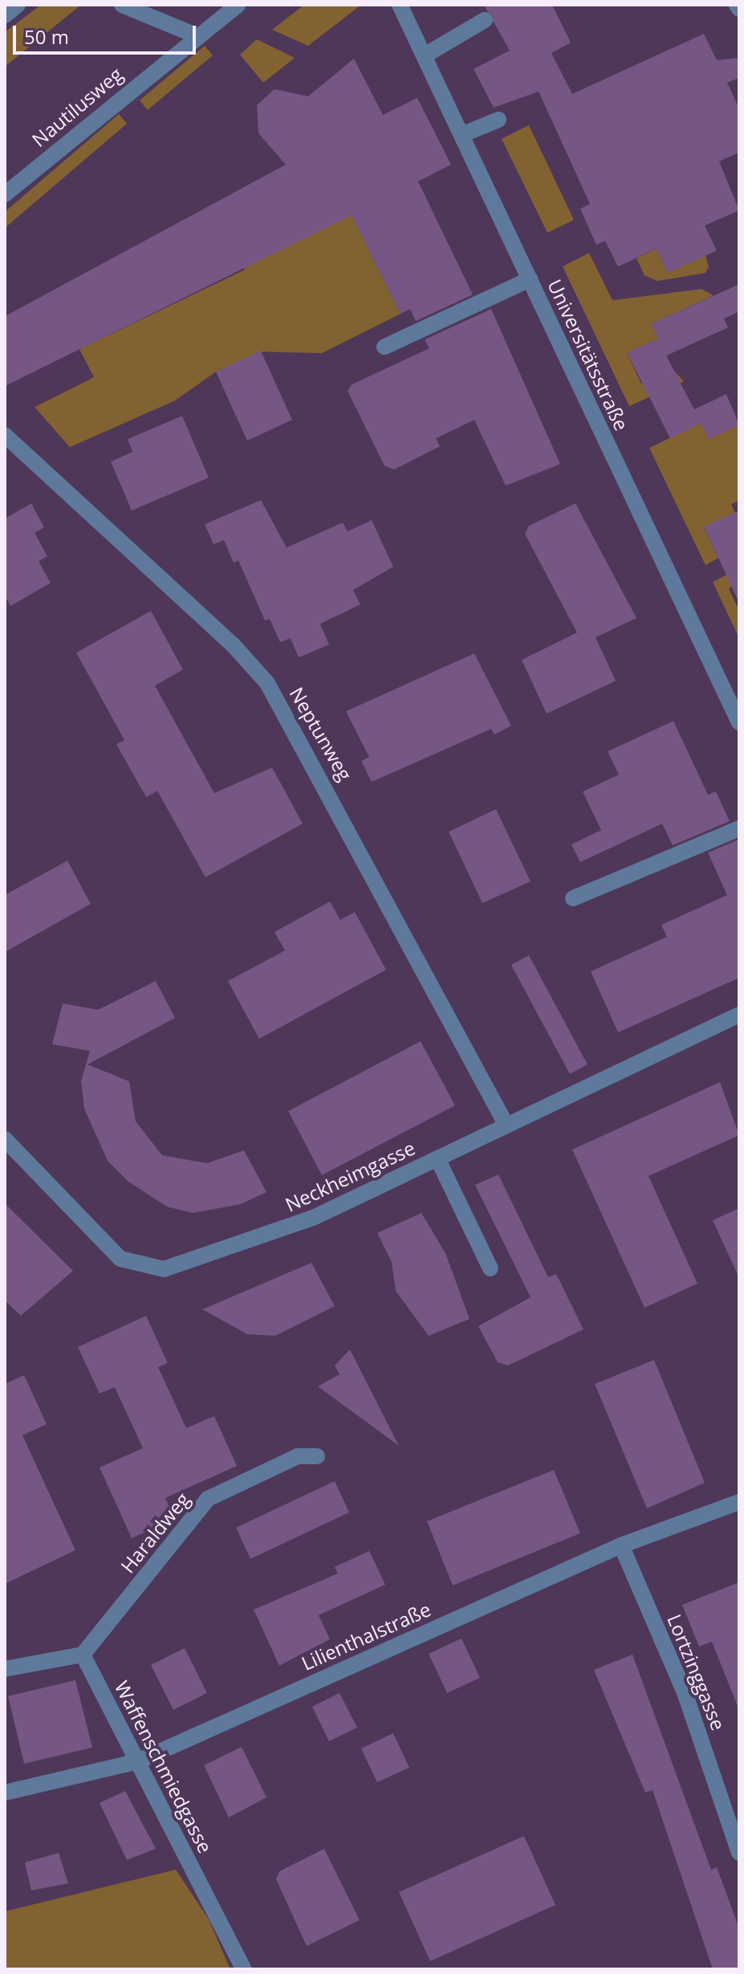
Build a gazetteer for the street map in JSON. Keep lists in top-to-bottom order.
{
  "streets": {
    "street": [
      "Nautilusweg",
      "Universitätsstraße",
      "Neptunweg",
      "Neckheimgasse",
      "Haraldweg",
      "Lilienthalstraße",
      "Lortzinggasse",
      "Waffenschmiedgasse"
    ]
  },
  "crossings": [
    ["Neptunweg", "Neckheimgasse"],
    ["Haraldweg", "Waffenschmiedgasse"],
    ["Lilienthalstraße", "Lortzinggasse"],
    ["Lilienthalstraße", "Waffenschmiedgasse"]
  ],
  "scale_bar": "50 m"
}
